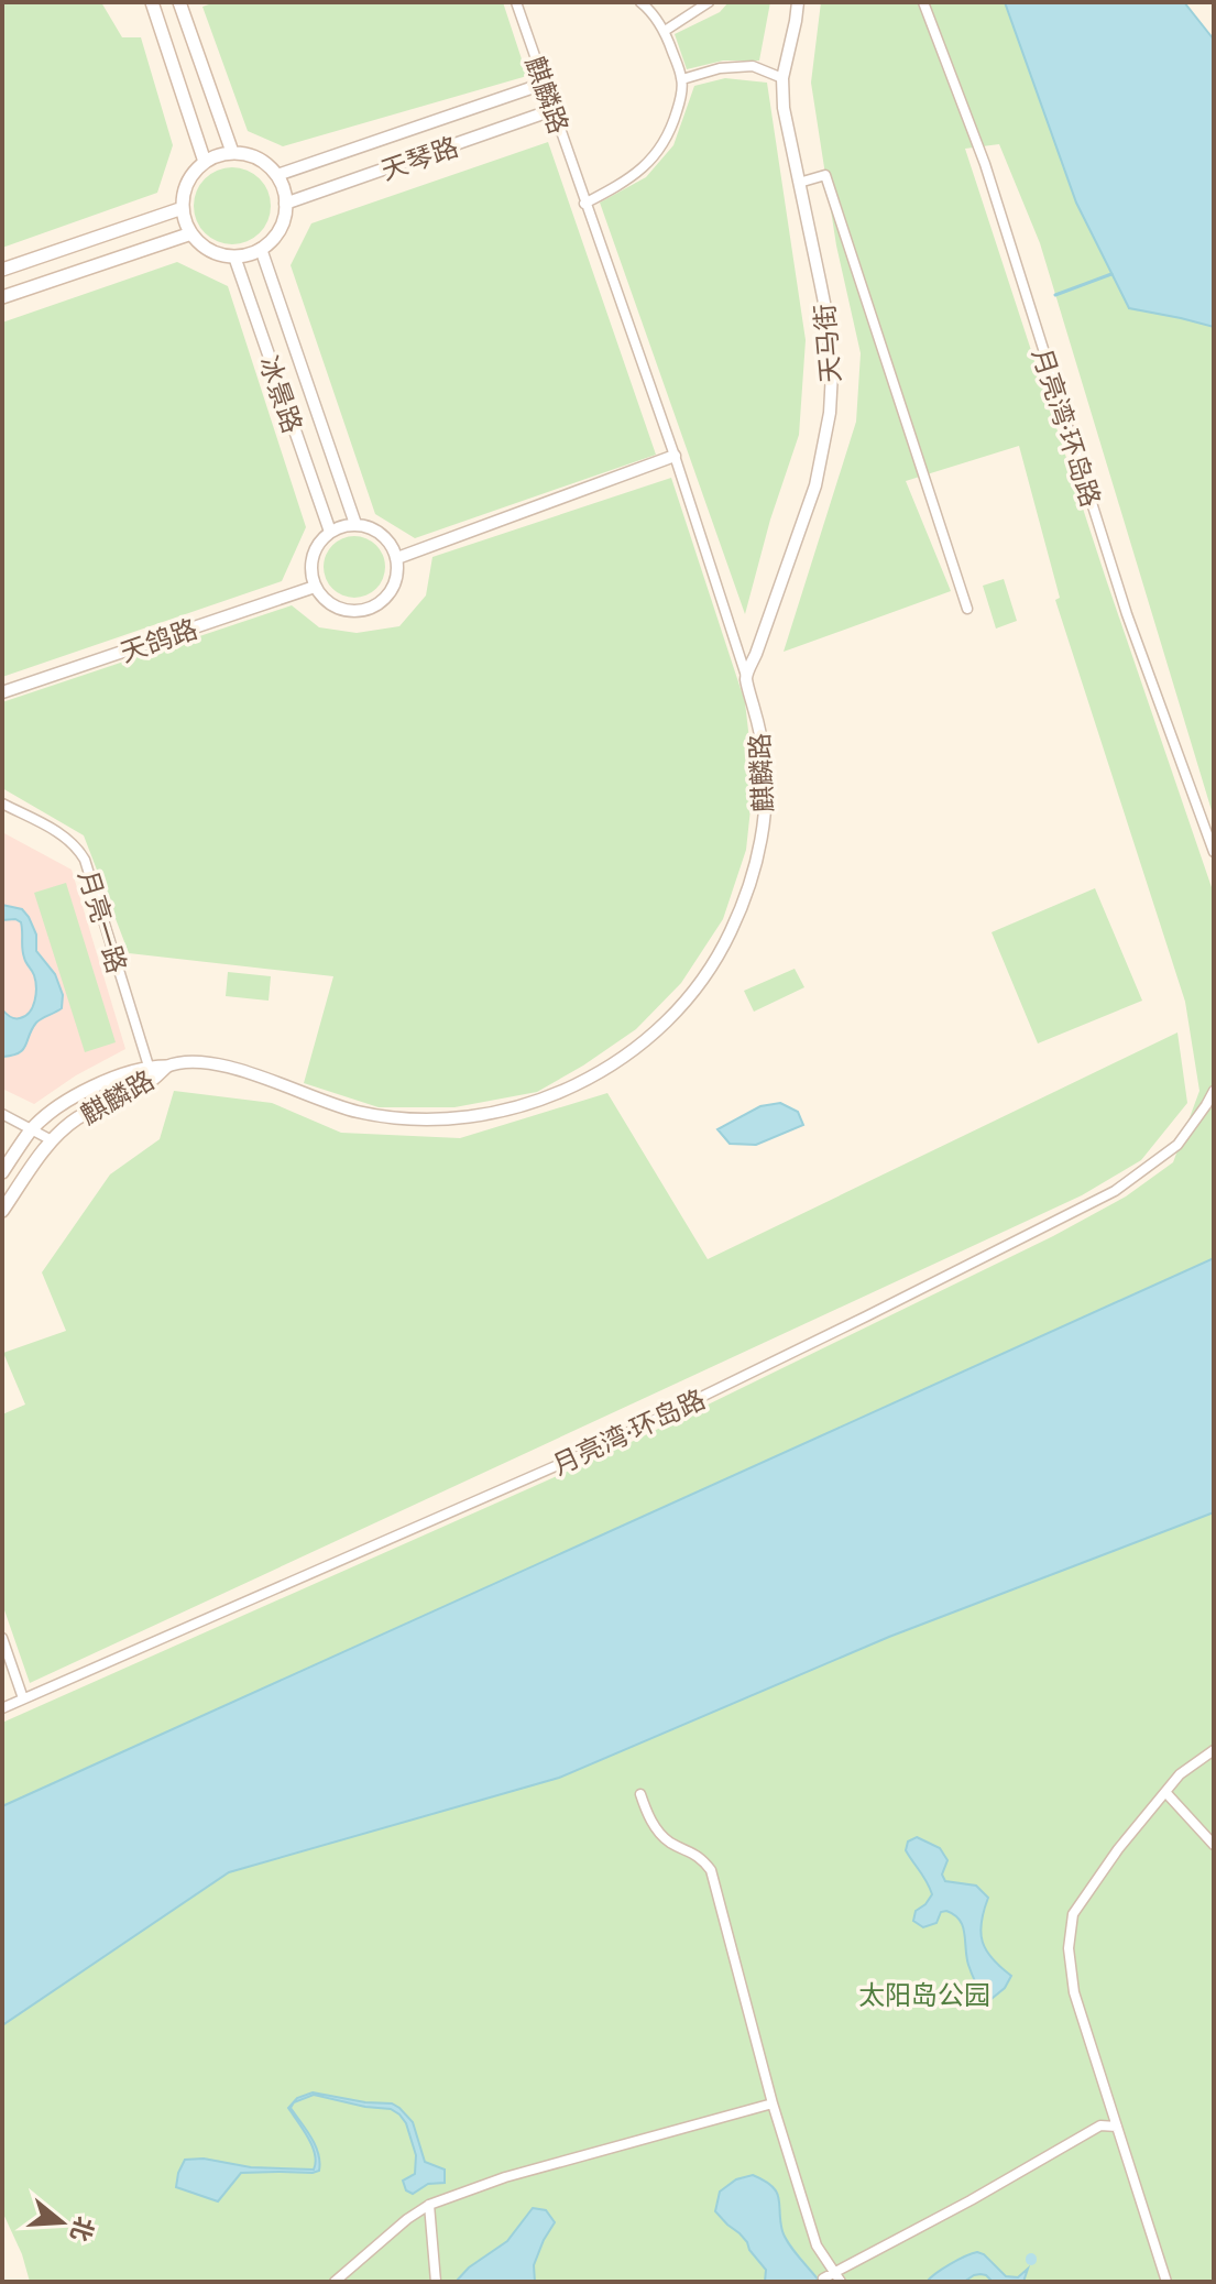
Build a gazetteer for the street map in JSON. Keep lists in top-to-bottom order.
{
  "streets": {
    "main road": ["麒麟路"],
    "street": [
      "天琴路",
      "天马街",
      "冰景路",
      "月亮湾·环岛路",
      "天鸽路",
      "月亮一路"
    ]
  },
  "crossings": [
    ["麒麟路", "天琴路"],
    ["麒麟路", "天马街"],
    ["麒麟路", "月亮一路"],
    ["天琴路", "冰景路"],
    ["冰景路", "天鸽路"]
  ],
  "parks": ["太阳岛公园"],
  "north": "right"
}
